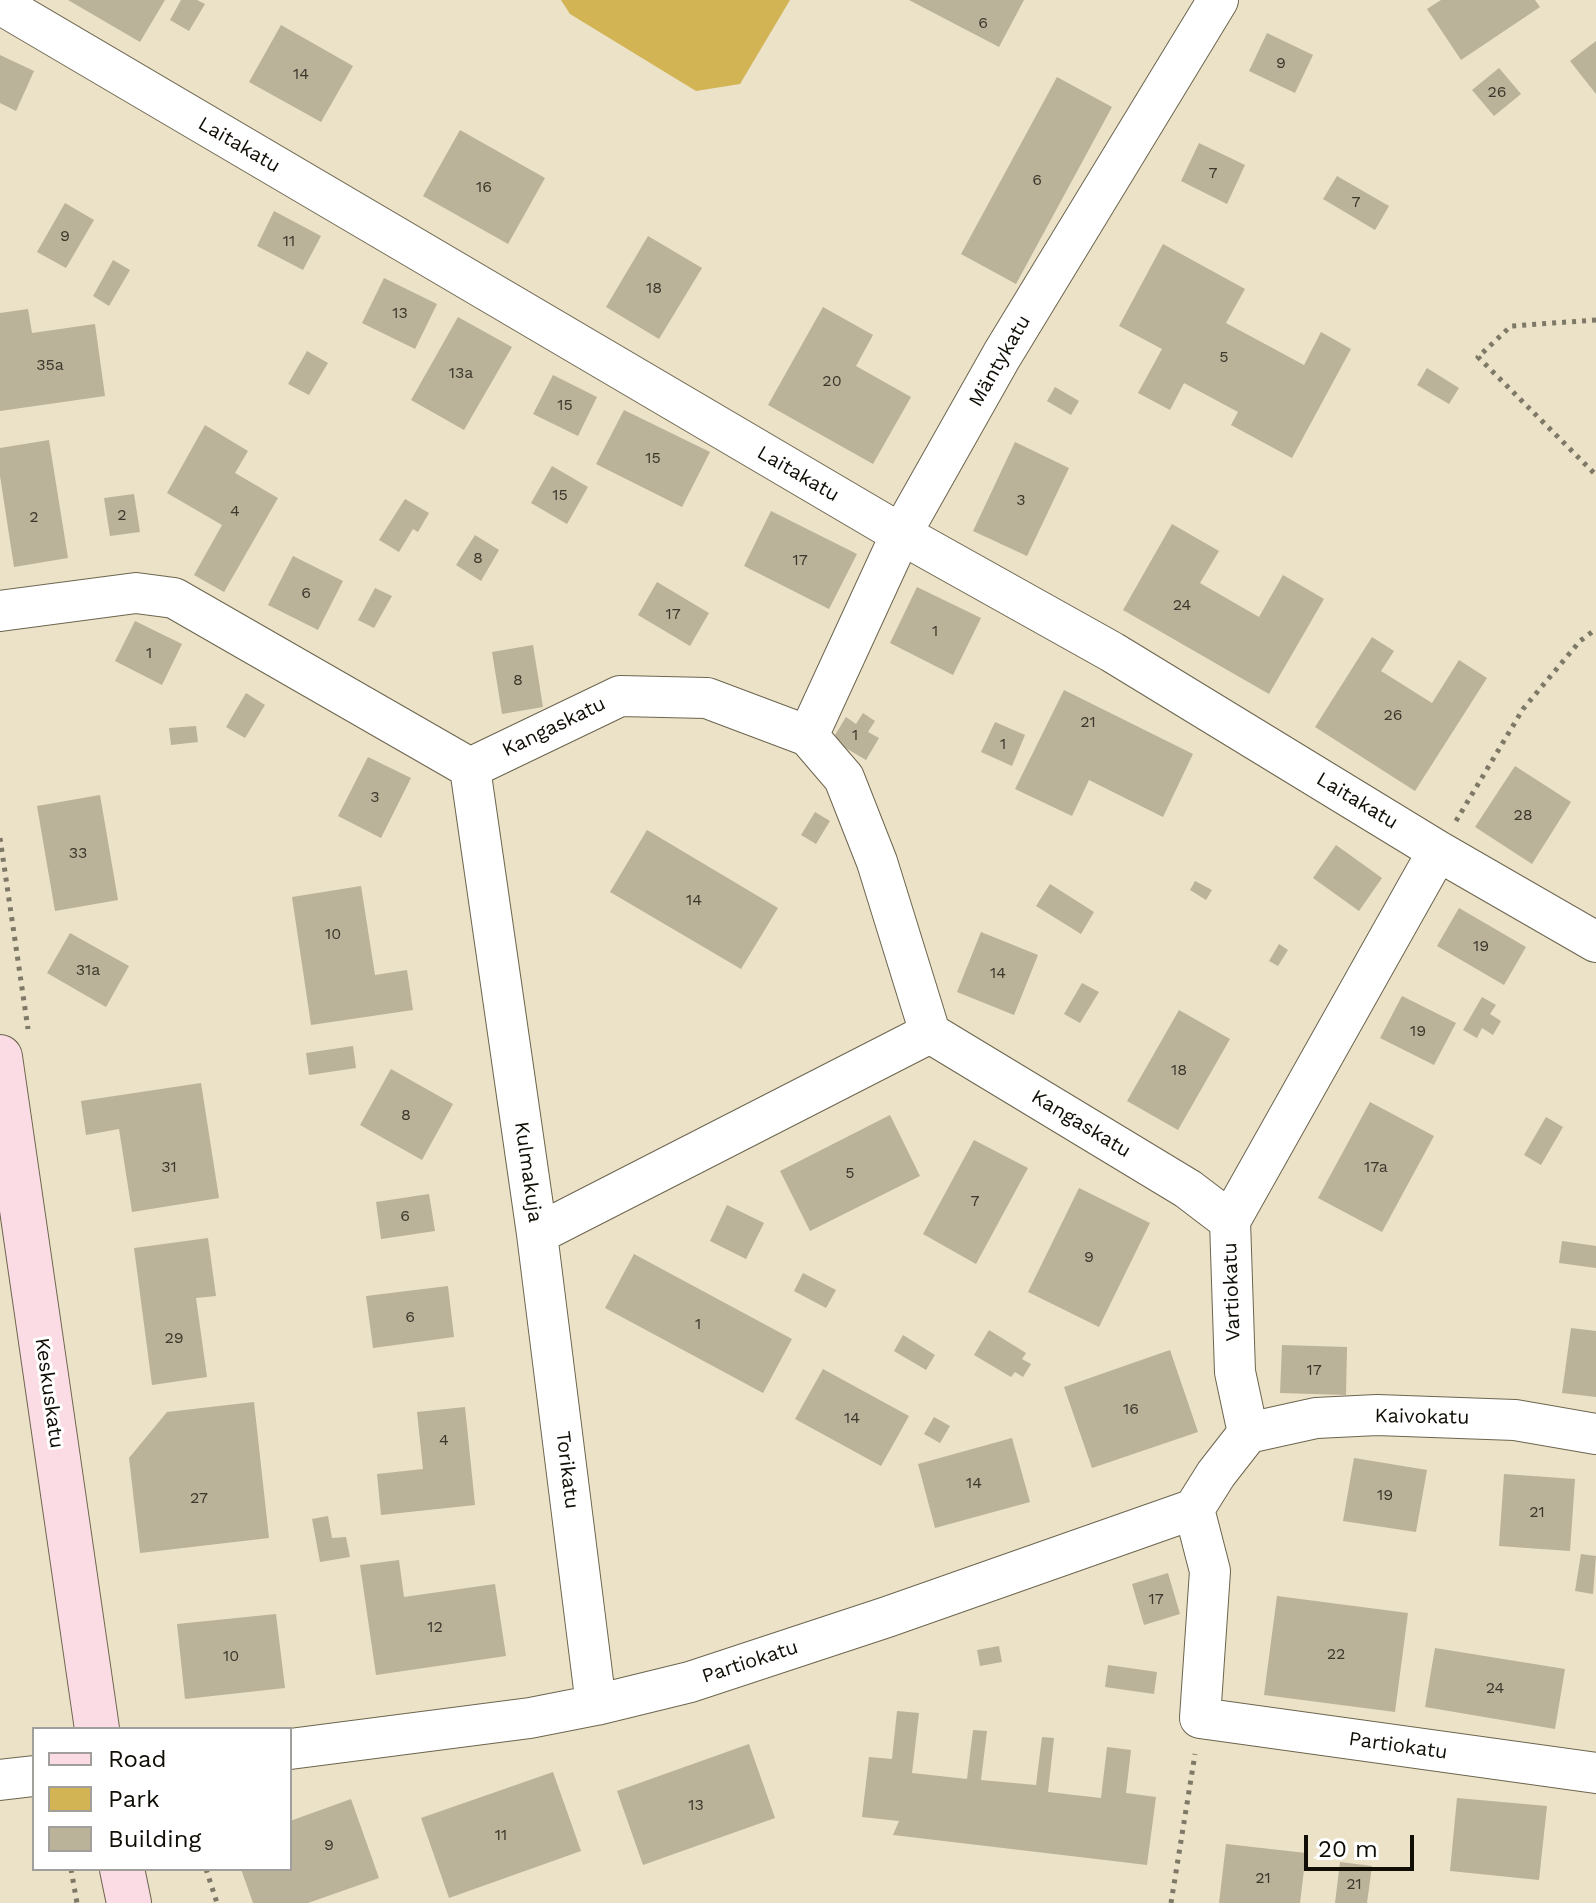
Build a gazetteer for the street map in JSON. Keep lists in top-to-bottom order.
{
  "streets": {
    "street": [
      "Laitakatu",
      "Mäntykatu",
      "Kangaskatu",
      "Kulmakuja",
      "Vartiokatu",
      "Keskuskatu",
      "Kaivokatu",
      "Torikatu",
      "Partiokatu"
    ]
  },
  "crossings": [
    ["Laitakatu", "Mäntykatu"],
    ["Laitakatu", "Vartiokatu"],
    ["Mäntykatu", "Kangaskatu"],
    ["Kangaskatu", "Kulmakuja"],
    ["Kangaskatu", "Vartiokatu"],
    ["Kulmakuja", "Torikatu"],
    ["Vartiokatu", "Kaivokatu"],
    ["Torikatu", "Partiokatu"]
  ],
  "house_numbers": [
    "6",
    "9",
    "14",
    "26",
    "7",
    "6",
    "16",
    "7",
    "9",
    "11",
    "18",
    "13",
    "5",
    "35a",
    "13a",
    "20",
    "15",
    "15",
    "15",
    "3",
    "4",
    "2",
    "2",
    "8",
    "17",
    "6",
    "24",
    "17",
    "1",
    "1",
    "8",
    "26",
    "21",
    "1",
    "1",
    "3",
    "28",
    "33",
    "14",
    "10",
    "19",
    "31a",
    "14",
    "19",
    "18",
    "8",
    "31",
    "17a",
    "5",
    "7",
    "6",
    "9",
    "6",
    "1",
    "29",
    "17",
    "16",
    "14",
    "4",
    "14",
    "19",
    "27",
    "21",
    "17",
    "12",
    "22",
    "10",
    "24",
    "13",
    "11",
    "9",
    "21",
    "21"
  ],
  "legend": ["Road", "Park", "Building"],
  "scale_bar": "20 m"
}
